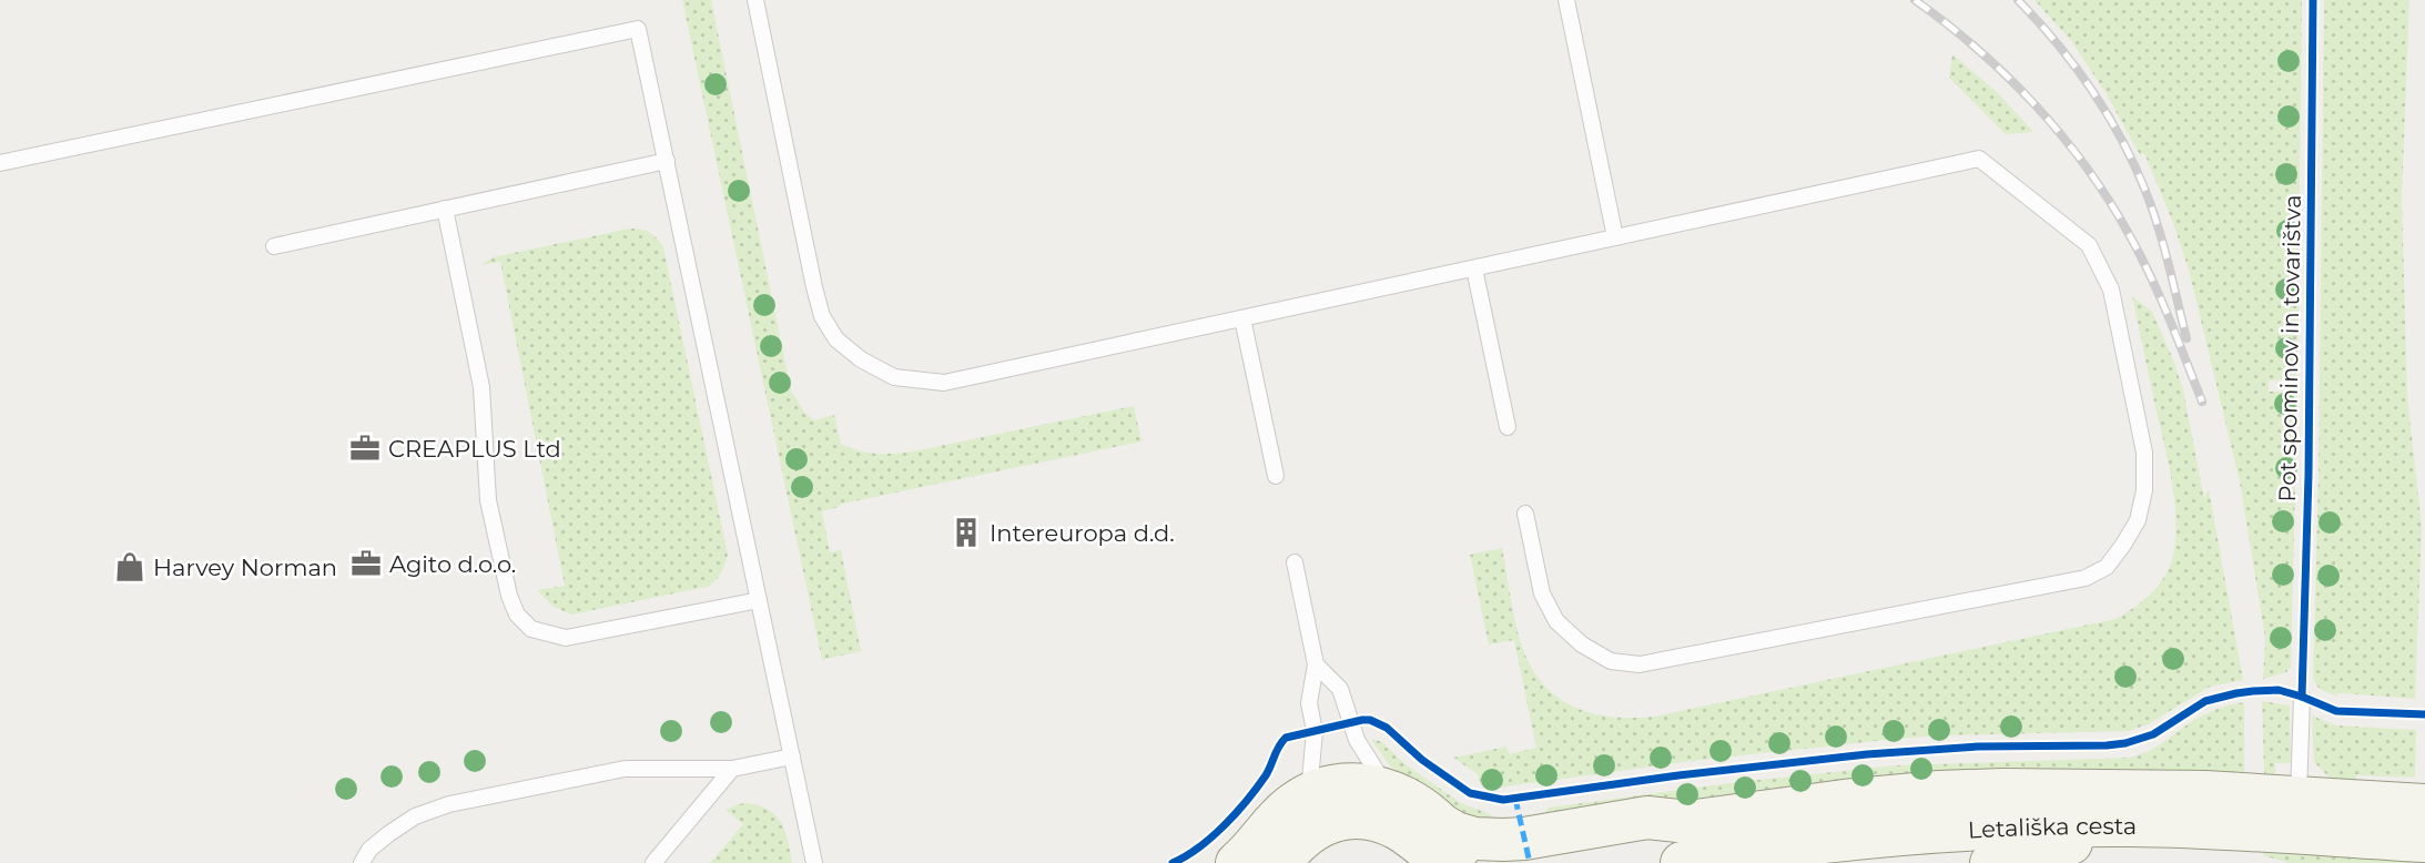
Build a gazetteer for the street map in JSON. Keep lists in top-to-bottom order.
{
  "streets": {
    "main road": ["Letališka cesta"],
    "cycle path": ["Pot spominov in tovarištva"]
  },
  "places": {
    "office": ["CREAPLUS Ltd", "Agito d.o.o."],
    "building": ["Intereuropa d.d."],
    "shop": ["Harvey Norman"]
  }
}
